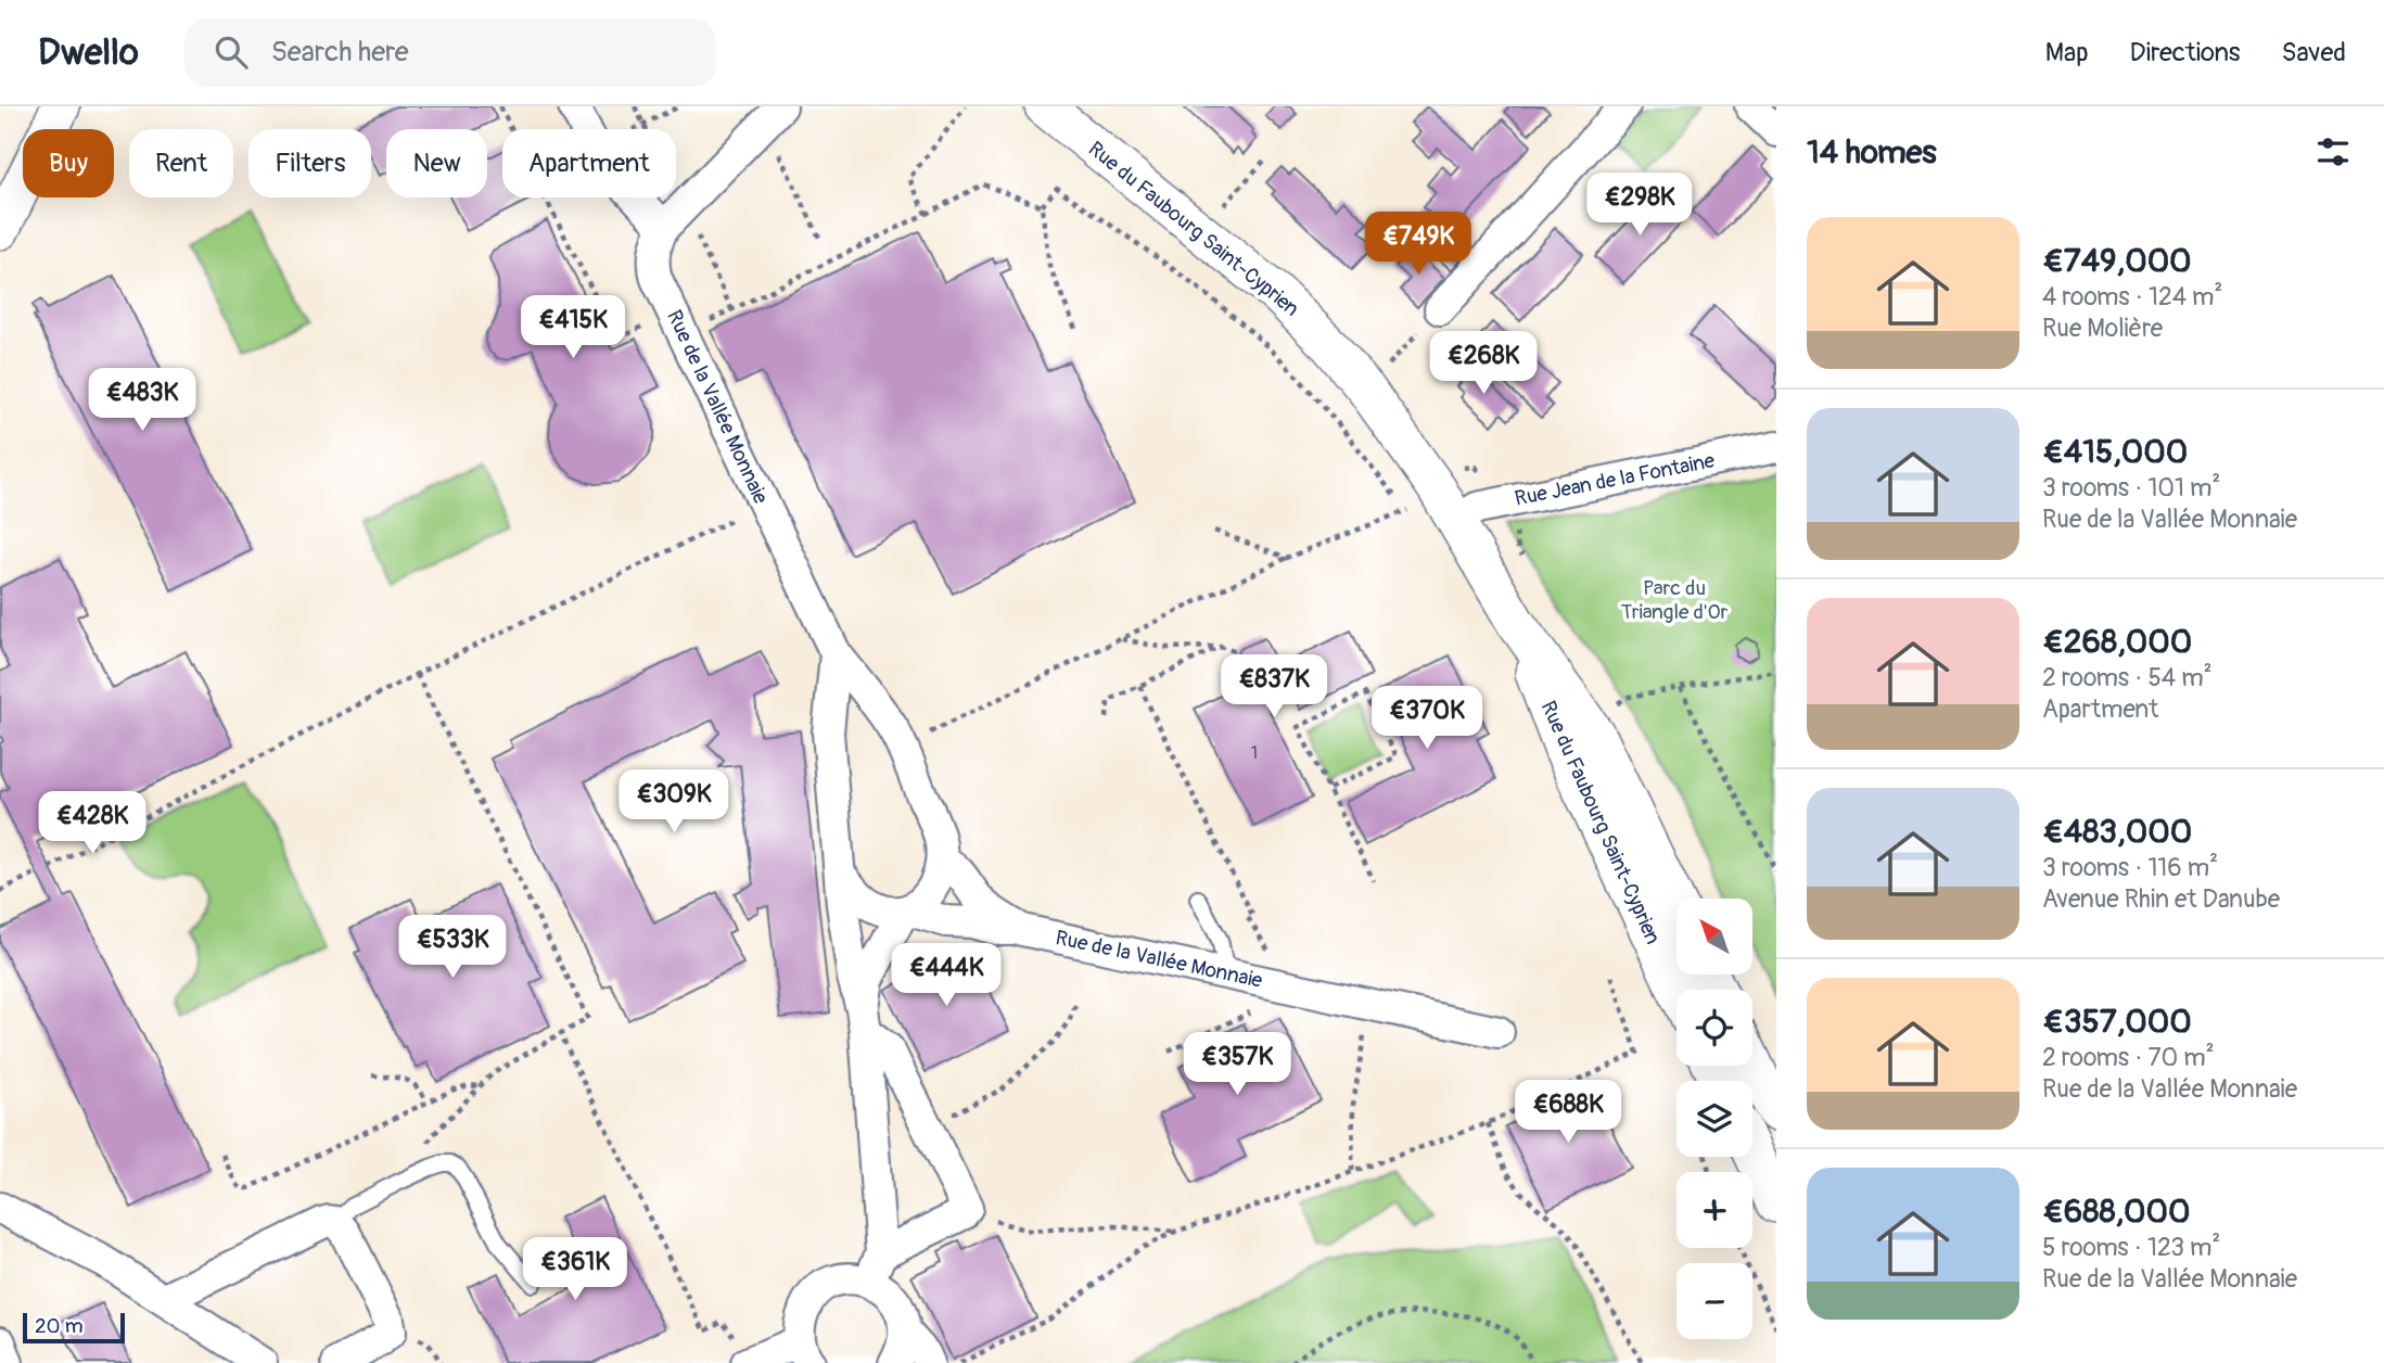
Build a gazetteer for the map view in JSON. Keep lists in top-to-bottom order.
{
  "streets": {
    "street": ["Rue du Faubourg Saint-Cyprien", "Rue de la Vallée Monnaie", "Rue Jean de la Fontaine"]
  },
  "crossings": [
    ["Rue du Faubourg Saint-Cyprien", "Rue Jean de la Fontaine"]
  ],
  "parks": ["Parc du Triangle d'Or"],
  "house_numbers": ["1"],
  "scale_bar": "20 m",
  "north": "top left",
  "page": {
    "header": "Dwello",
    "search": "Search here",
    "nav": ["Map", "Directions", "Saved"],
    "heading": "14 homes",
    "chip": [
      "Buy",
      "Rent",
      "Filters",
      "New",
      "Apartment"
    ],
    "price": [
      "€298K",
      "€749K",
      "€415K",
      "€268K",
      "€483K",
      "€837K",
      "€370K",
      "€309K",
      "€428K",
      "€533K",
      "€444K",
      "€357K",
      "€688K",
      "€361K"
    ],
    "list": [
      {
        "name": "€749,000",
        "note": "4 rooms · 124 m² · Rue Molière"
      },
      {
        "name": "€415,000",
        "note": "3 rooms · 101 m² · Rue de la Vallée Monnaie"
      },
      {
        "name": "€268,000",
        "note": "2 rooms · 54 m² · Apartment"
      },
      {
        "name": "€483,000",
        "note": "3 rooms · 116 m² · Avenue Rhin et Danube"
      },
      {
        "name": "€357,000",
        "note": "2 rooms · 70 m² · Rue de la Vallée Monnaie"
      },
      {
        "name": "€688,000",
        "note": "5 rooms · 123 m² · Rue de la Vallée Monnaie"
      }
    ],
    "map_buttons": ["+", "−"],
    "scale": "20 m"
  }
}
